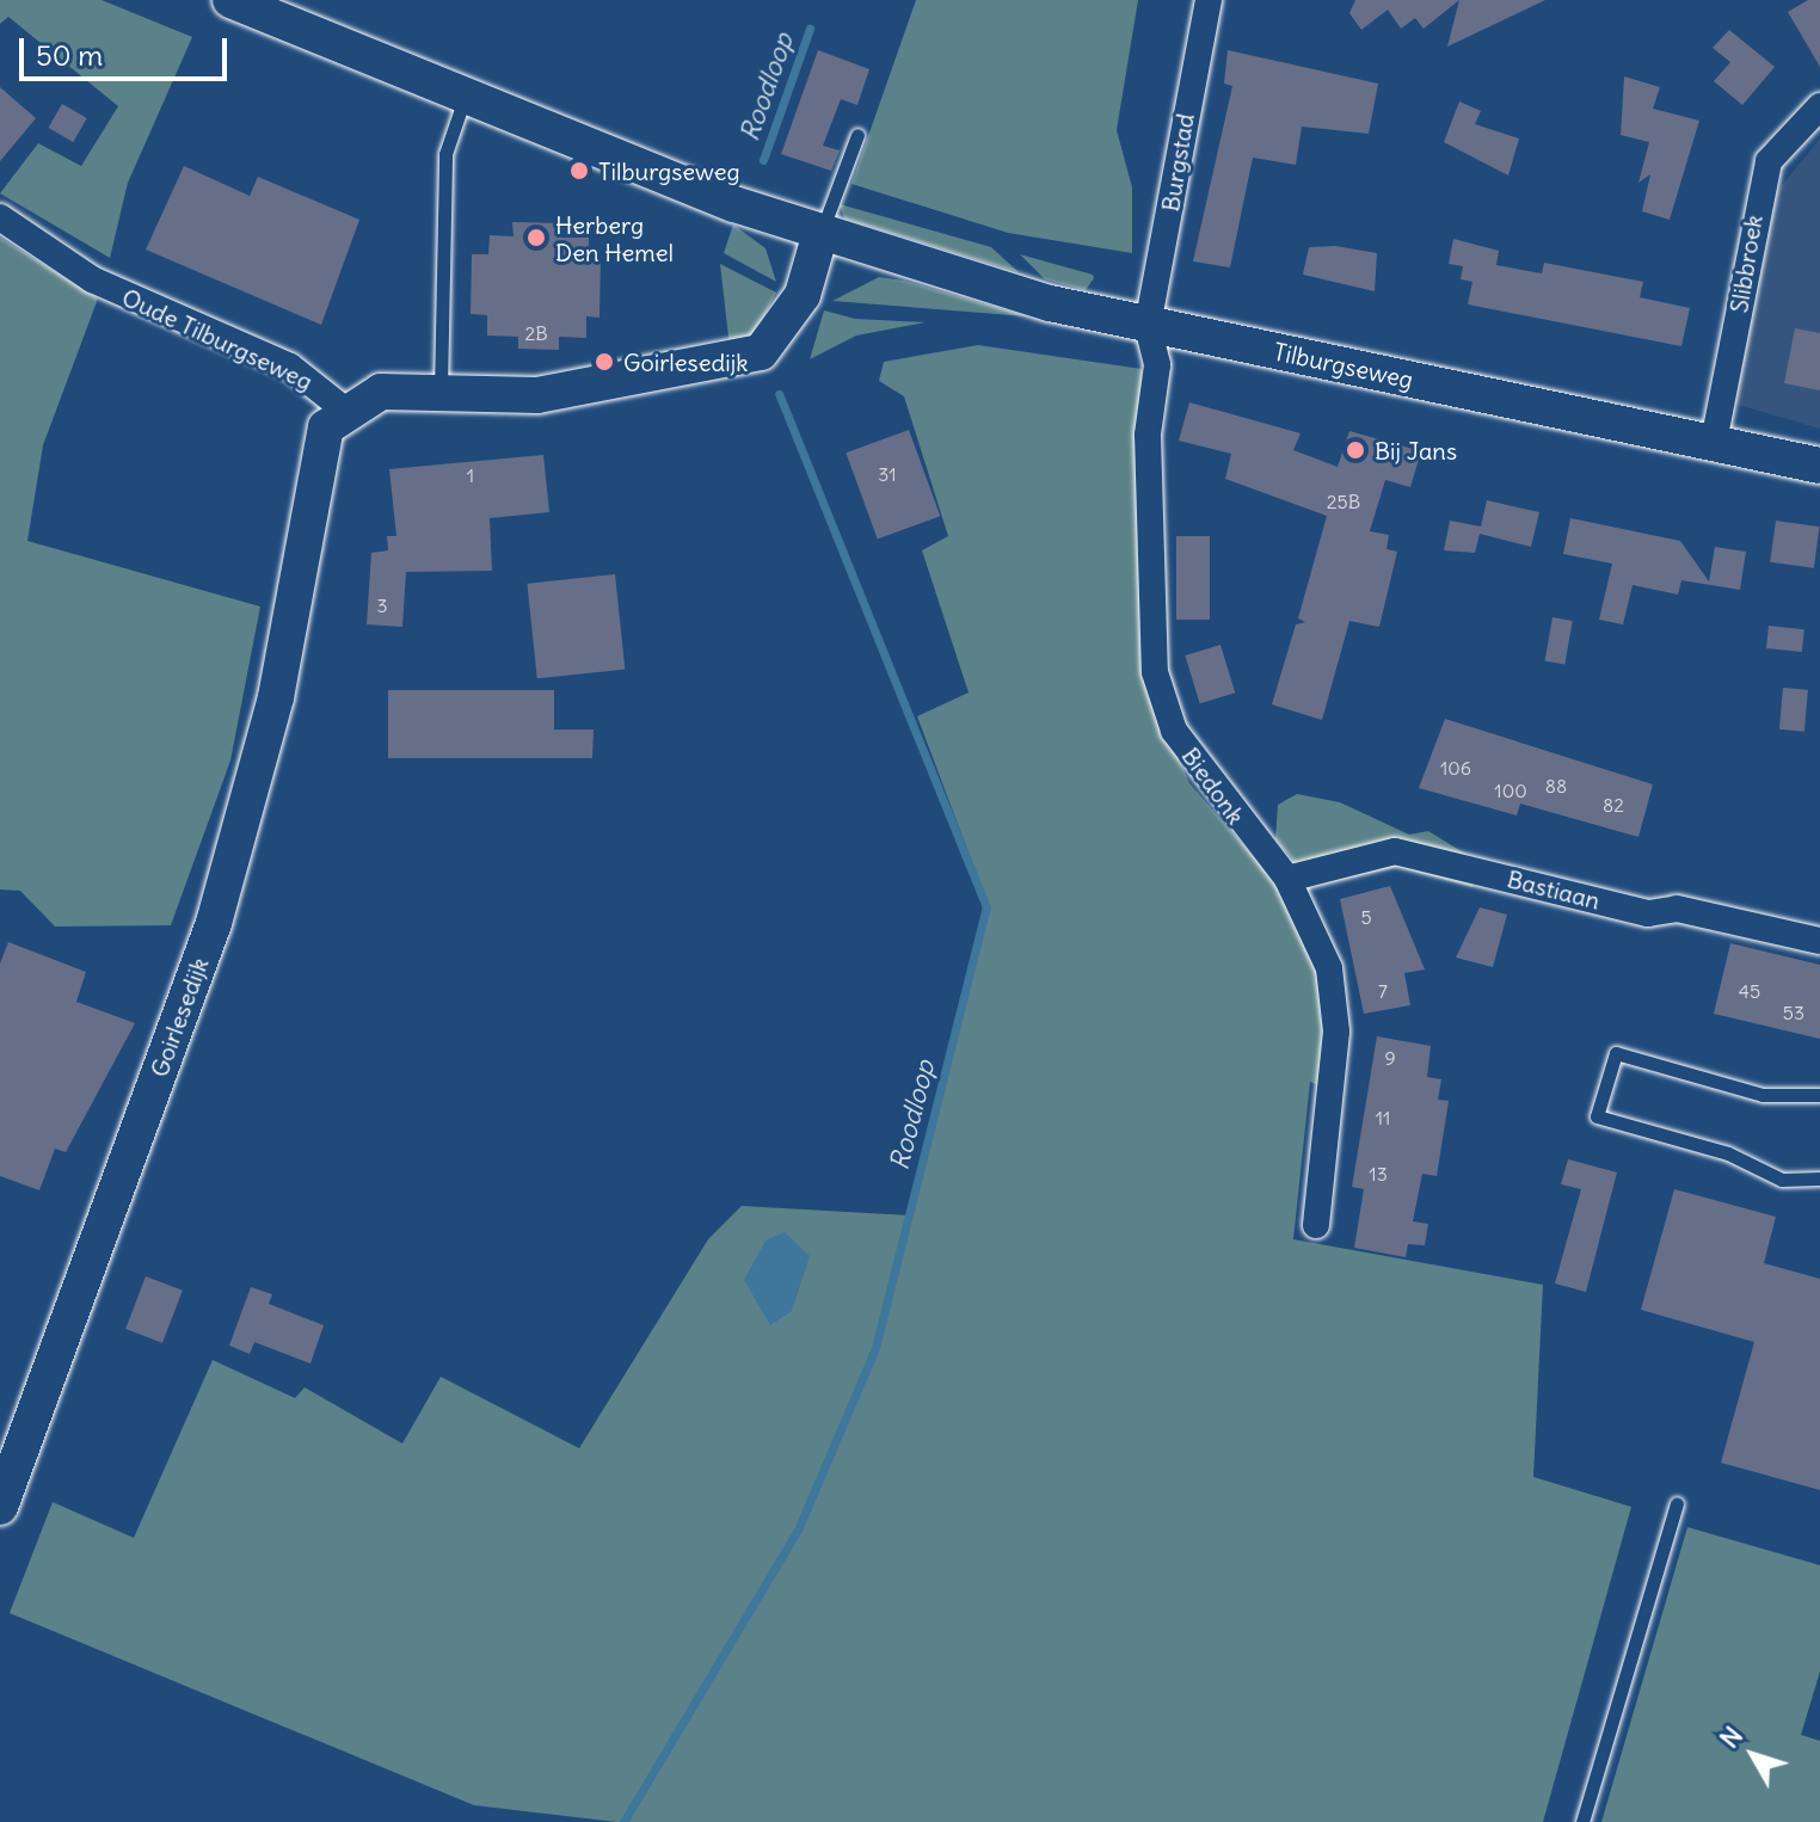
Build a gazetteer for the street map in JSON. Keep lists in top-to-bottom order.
{
  "streets": {
    "street": [
      "Burgstad",
      "Slibbroek",
      "Oude Tilburgseweg",
      "Tilburgseweg",
      "Biedonk",
      "Bastiaan",
      "Goirlesedijk"
    ]
  },
  "crossings": [
    ["Burgstad", "Tilburgseweg"],
    ["Burgstad", "Biedonk"],
    ["Slibbroek", "Tilburgseweg"],
    ["Oude Tilburgseweg", "Goirlesedijk"],
    ["Tilburgseweg", "Biedonk"],
    ["Biedonk", "Bastiaan"]
  ],
  "water": ["Roodloop"],
  "places": [
    "Tilburgseweg",
    "Herberg Den Hemel",
    "Goirlesedijk",
    "Bij Jans"
  ],
  "house_numbers": [
    "2B",
    "31",
    "1",
    "25B",
    "3",
    "106",
    "88",
    "100",
    "82",
    "5",
    "7",
    "45",
    "53",
    "9",
    "11",
    "13"
  ],
  "scale_bar": "50 m",
  "north": "top left"
}
